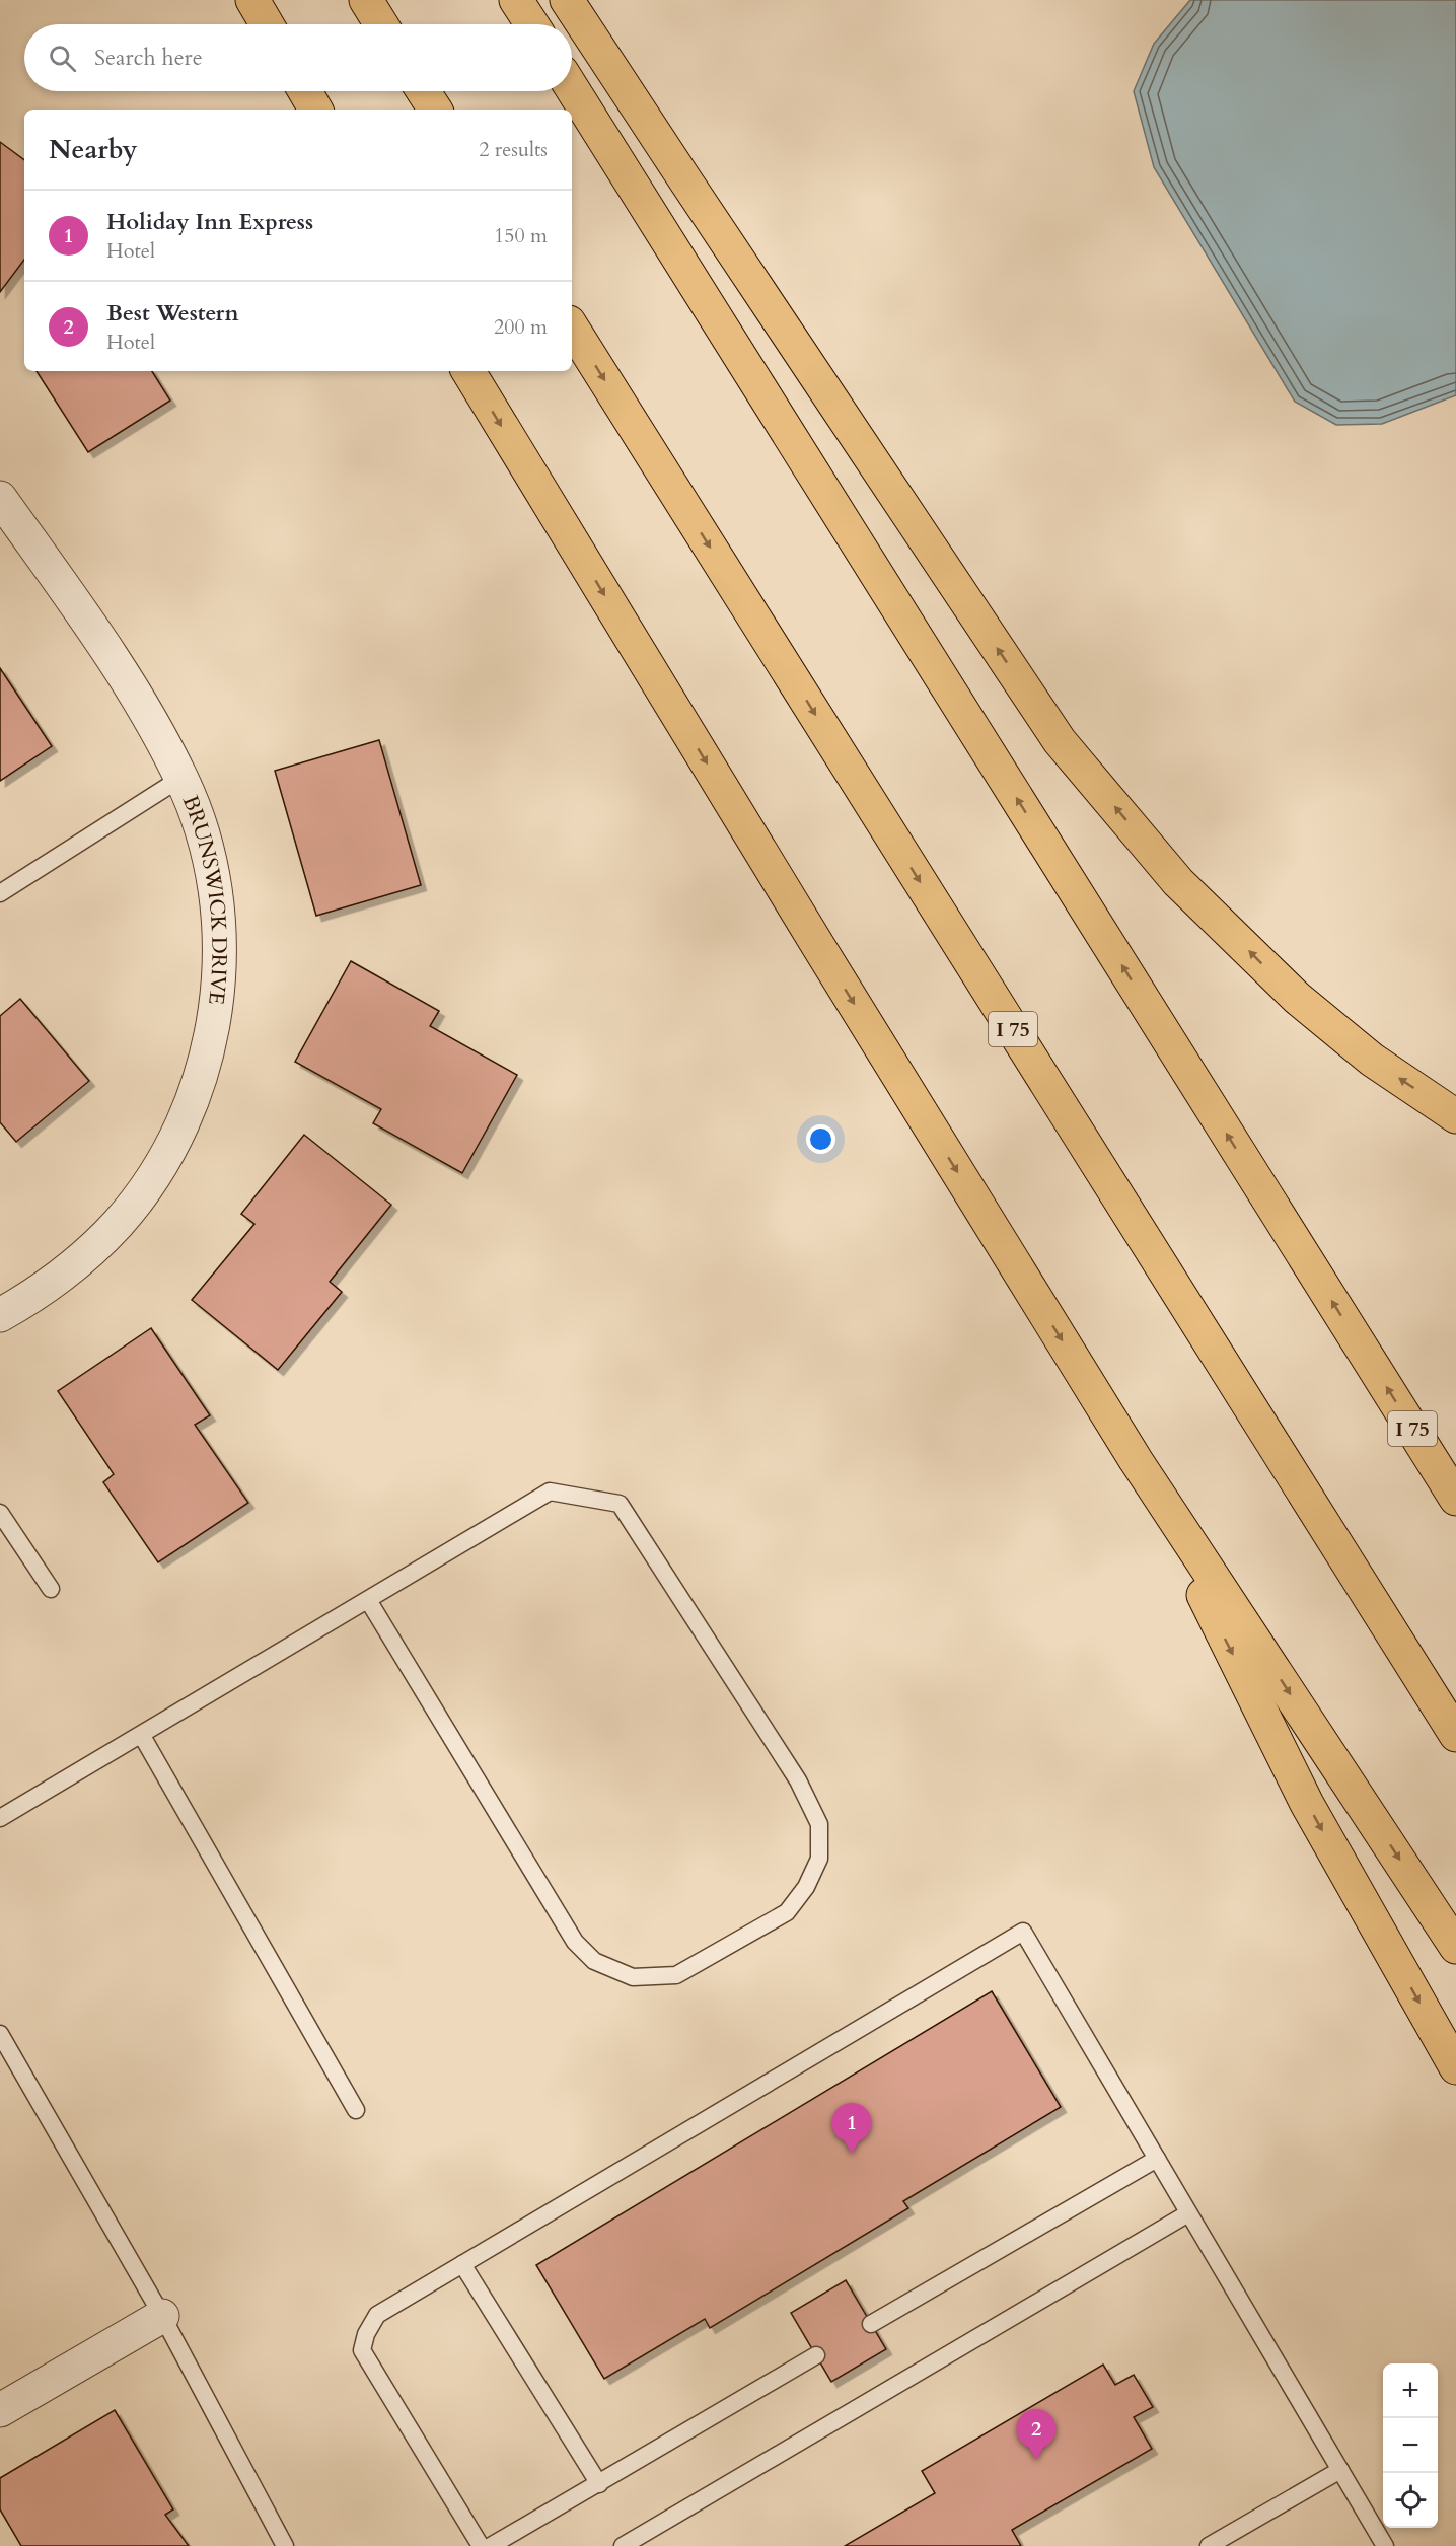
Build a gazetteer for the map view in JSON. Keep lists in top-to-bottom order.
{
  "streets": {
    "highway": ["I 75"],
    "street": ["BRUNSWICK DRIVE"]
  },
  "page": {
    "search": "Search here",
    "heading": ["Nearby", "2 results"],
    "list": [
      {
        "mark": "1",
        "name": "Holiday Inn Express",
        "note": "Hotel",
        "value": "150 m"
      },
      {
        "mark": "2",
        "name": "Best Western",
        "note": "Hotel",
        "value": "200 m"
      }
    ],
    "pins": ["1", "2"],
    "map_buttons": ["+", "−"]
  }
}
